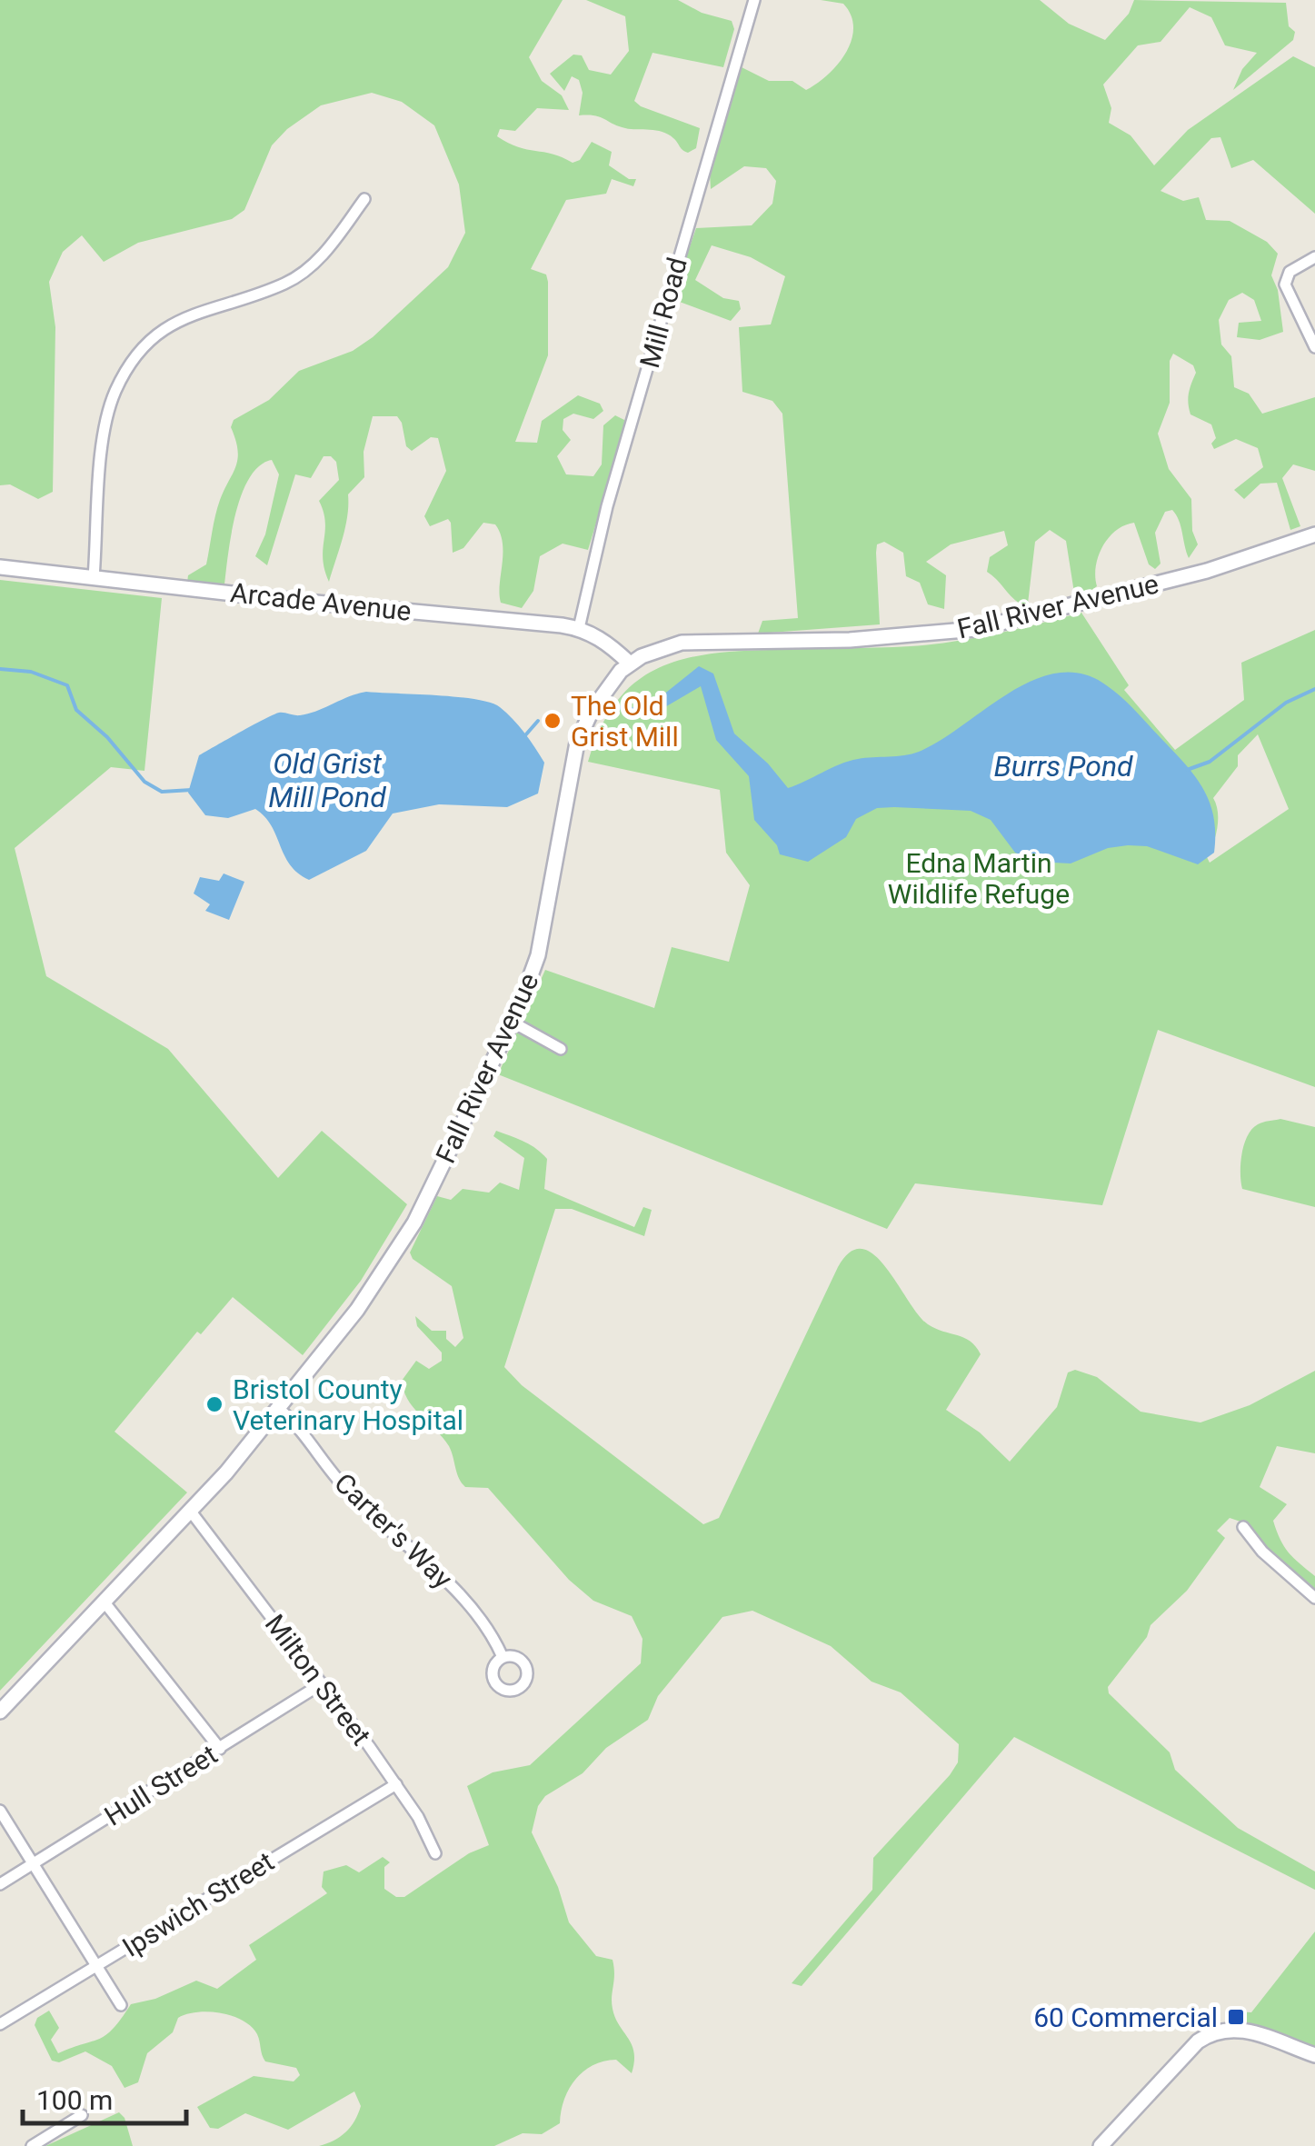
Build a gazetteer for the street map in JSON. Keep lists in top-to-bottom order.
{
  "streets": {
    "main road": ["Arcade Avenue", "Fall River Avenue"],
    "street": [
      "Mill Road",
      "Carter's Way",
      "Milton Street",
      "Hull Street",
      "Ipswich Street"
    ]
  },
  "crossings": [
    ["Mill Road", "Arcade Avenue"],
    ["Arcade Avenue", "Fall River Avenue"],
    ["Fall River Avenue", "Carter's Way"],
    ["Fall River Avenue", "Milton Street"],
    ["Milton Street", "Hull Street"],
    ["Milton Street", "Ipswich Street"]
  ],
  "water": ["Old Grist Mill Pond", "Burrs Pond"],
  "parks": ["Edna Martin Wildlife Refuge"],
  "places": {
    "other": ["The Old Grist Mill", "Bristol County Veterinary Hospital"],
    "transit": ["60 Commercial"]
  },
  "scale_bar": "100 m"
}
